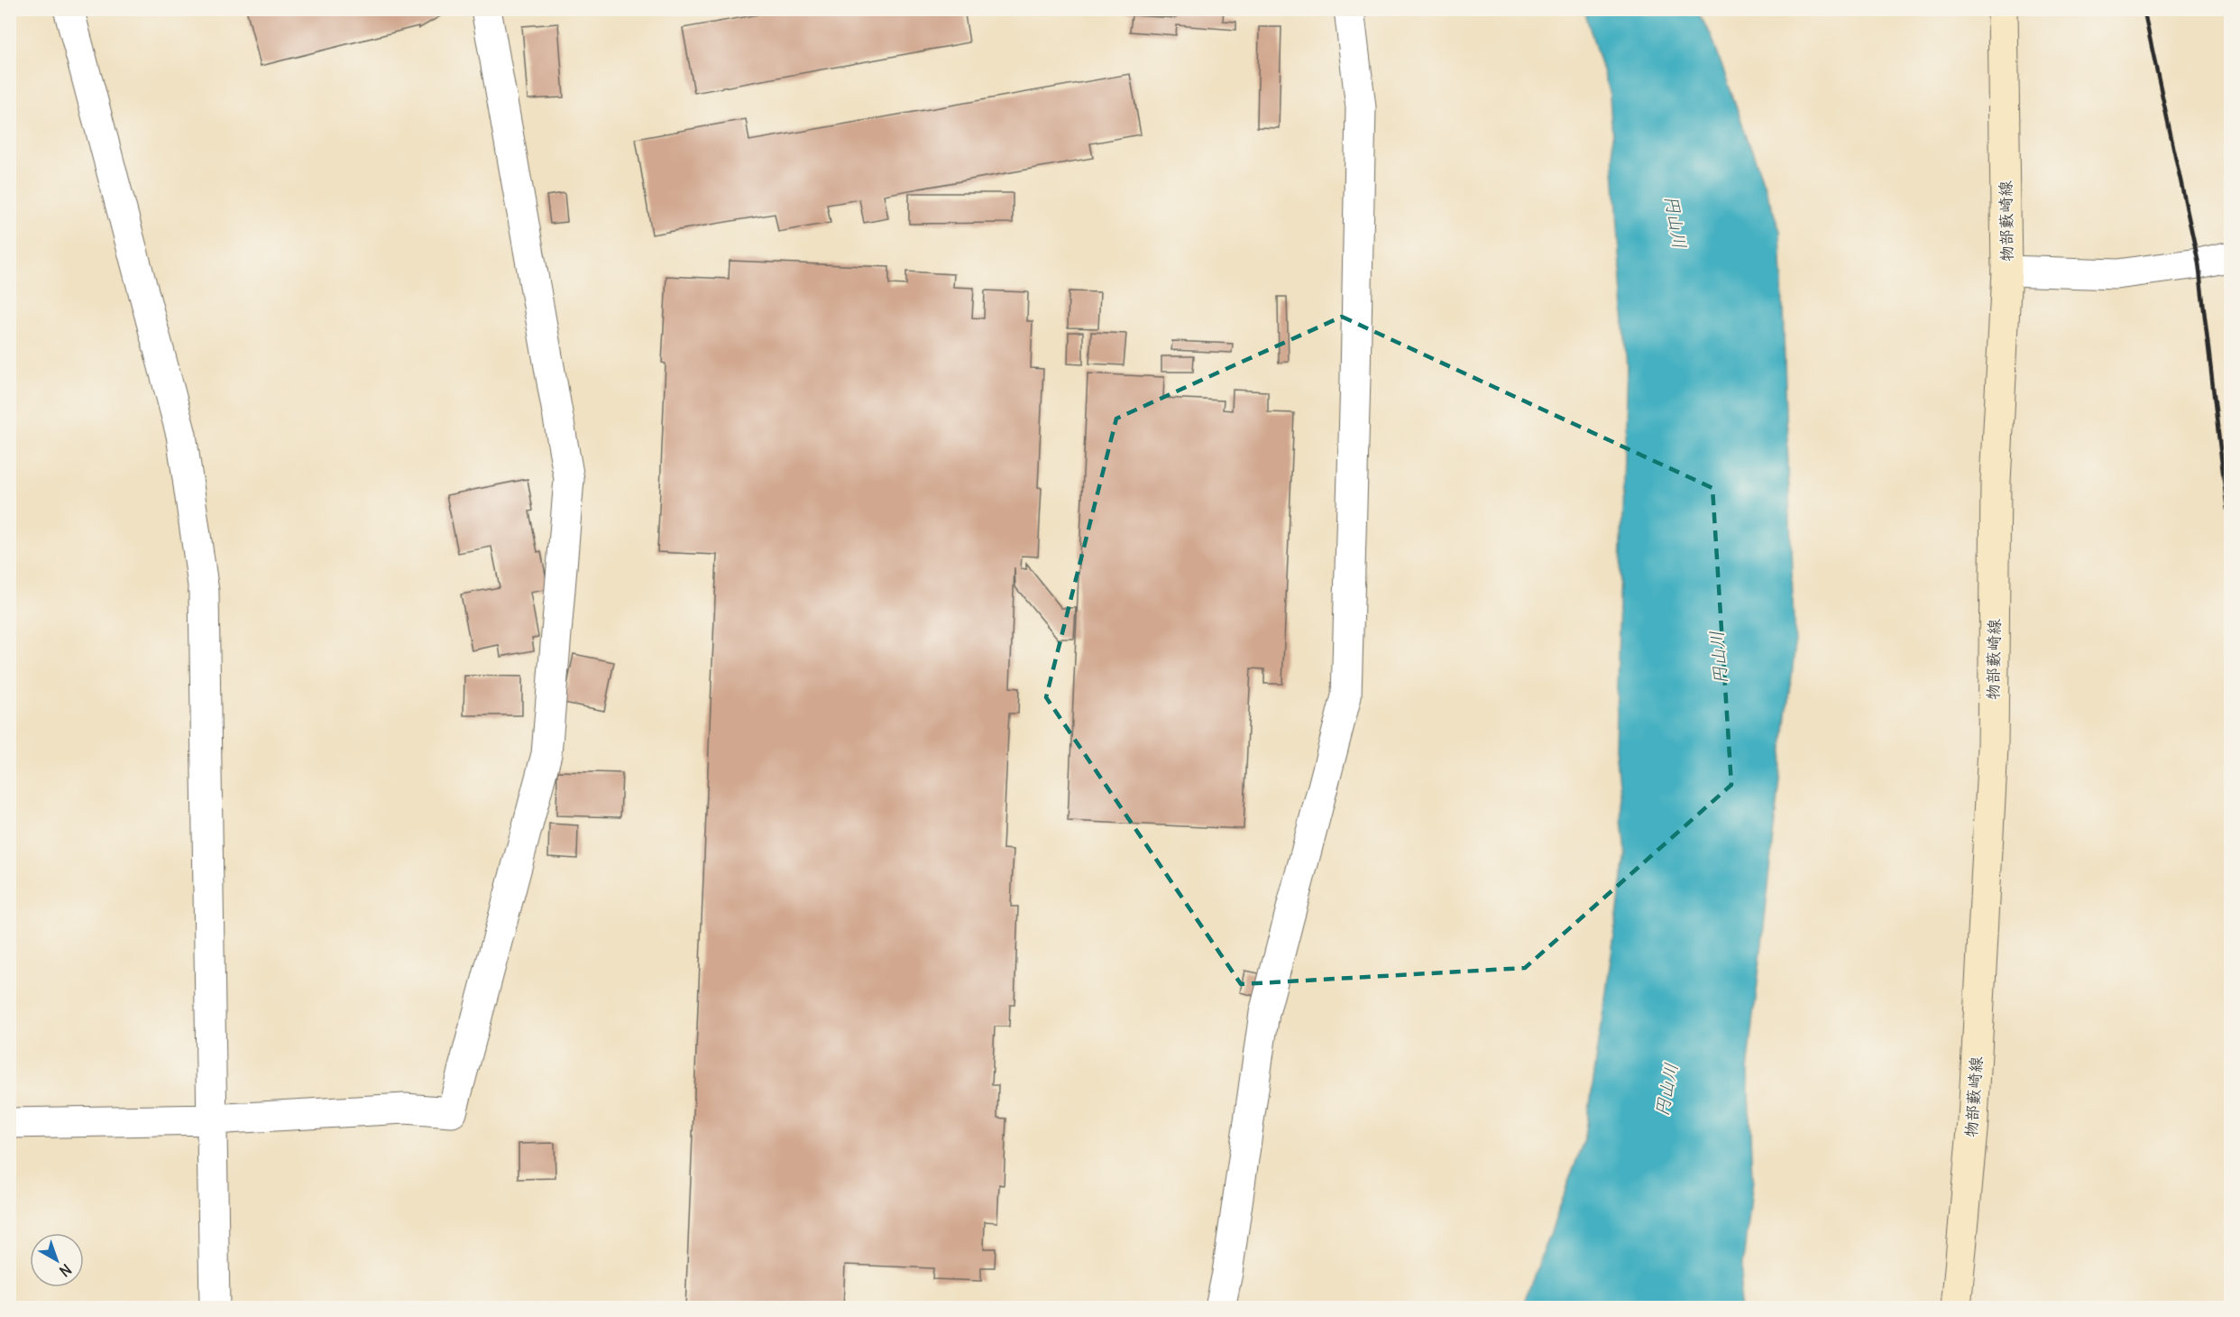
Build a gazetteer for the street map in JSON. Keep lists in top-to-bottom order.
{
  "streets": {
    "main road": ["物部藪崎線"]
  },
  "water": ["円山川"],
  "north": "bottom right"
}
